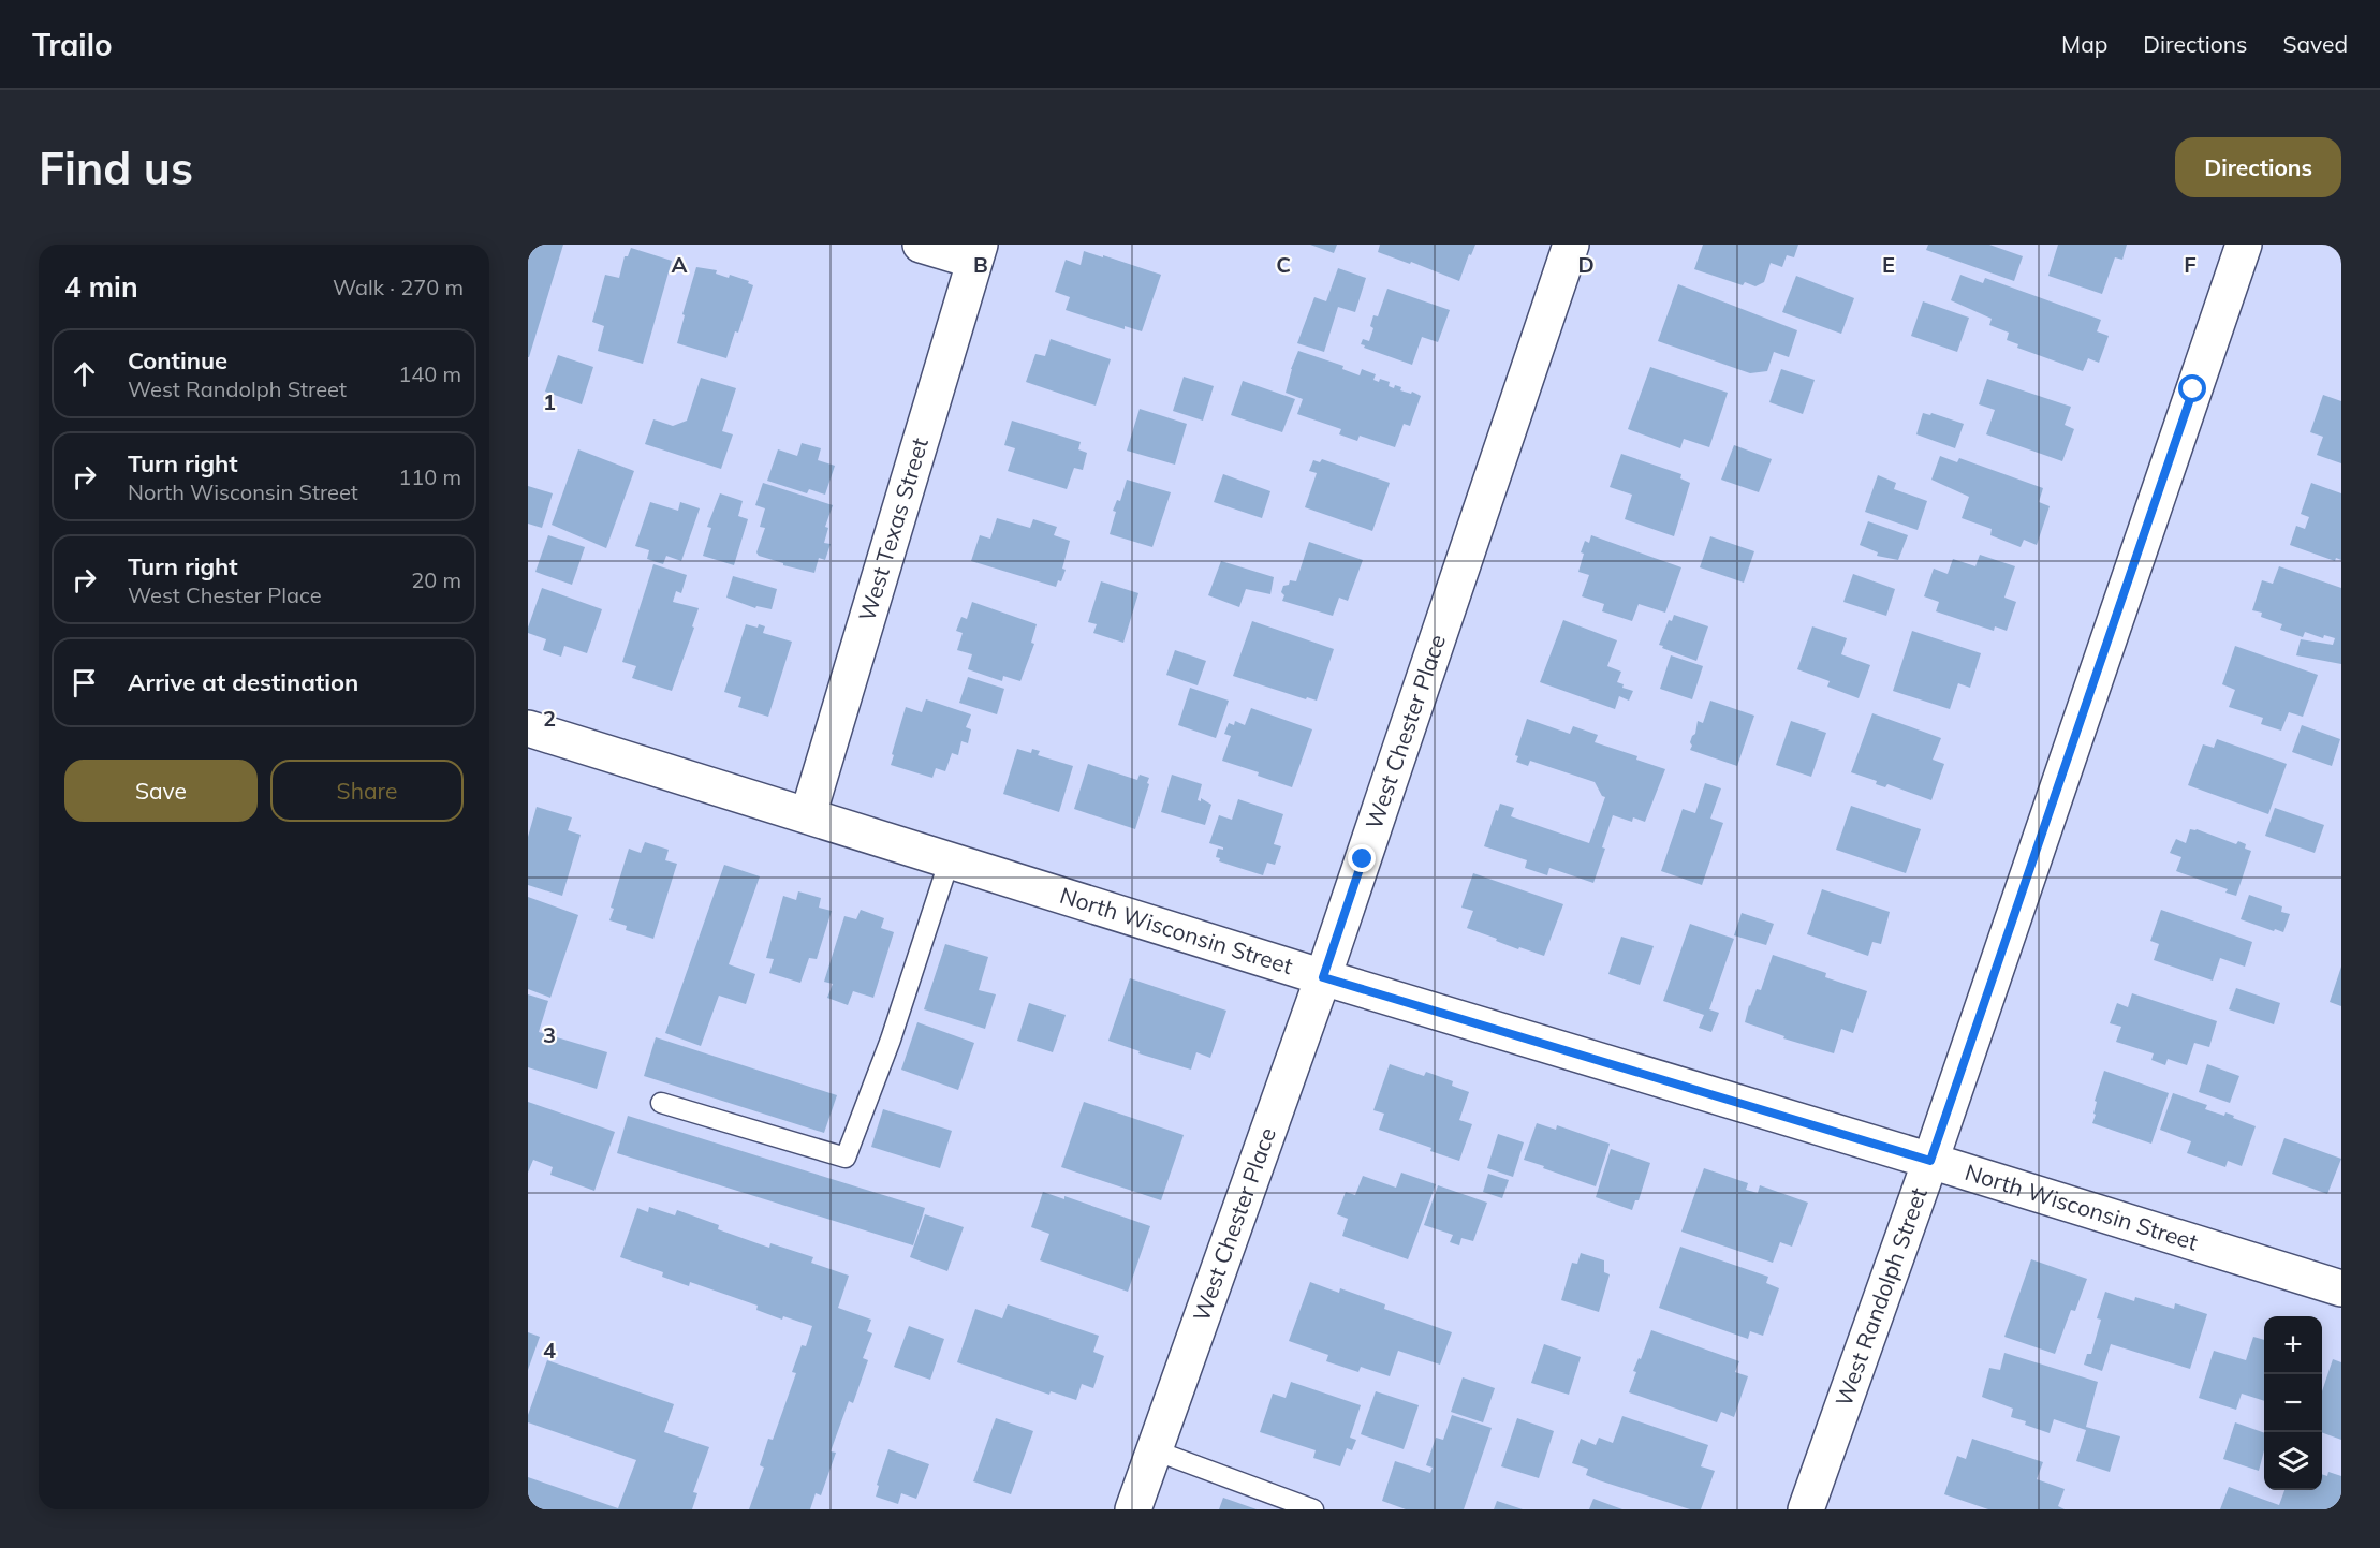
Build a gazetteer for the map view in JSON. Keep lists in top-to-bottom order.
{
  "streets": {
    "street": [
      "West Texas Street",
      "West Chester Place",
      "North Wisconsin Street",
      "West Randolph Street"
    ]
  },
  "crossings": [
    ["West Texas Street", "North Wisconsin Street"],
    ["West Chester Place", "North Wisconsin Street"],
    ["North Wisconsin Street", "West Randolph Street"]
  ],
  "page": {
    "header": "Trailo",
    "nav": ["Map", "Directions", "Saved"],
    "buttons": [
      "Directions",
      ["Save", "Share"]
    ],
    "title": "Find us",
    "heading": ["4 min", "Walk · 270 m"],
    "list": [
      ["Continue", "West Randolph Street", "140 m"],
      ["Turn right", "North Wisconsin Street", "110 m"],
      ["Turn right", "West Chester Place", "20 m"],
      "Arrive at destination"
    ],
    "map_buttons": ["+", "−"]
  },
  "grid": {
    "columns": [
      "A",
      "B",
      "C",
      "D",
      "E",
      "F"
    ],
    "rows": [
      "1",
      "2",
      "3",
      "4"
    ]
  }
}
